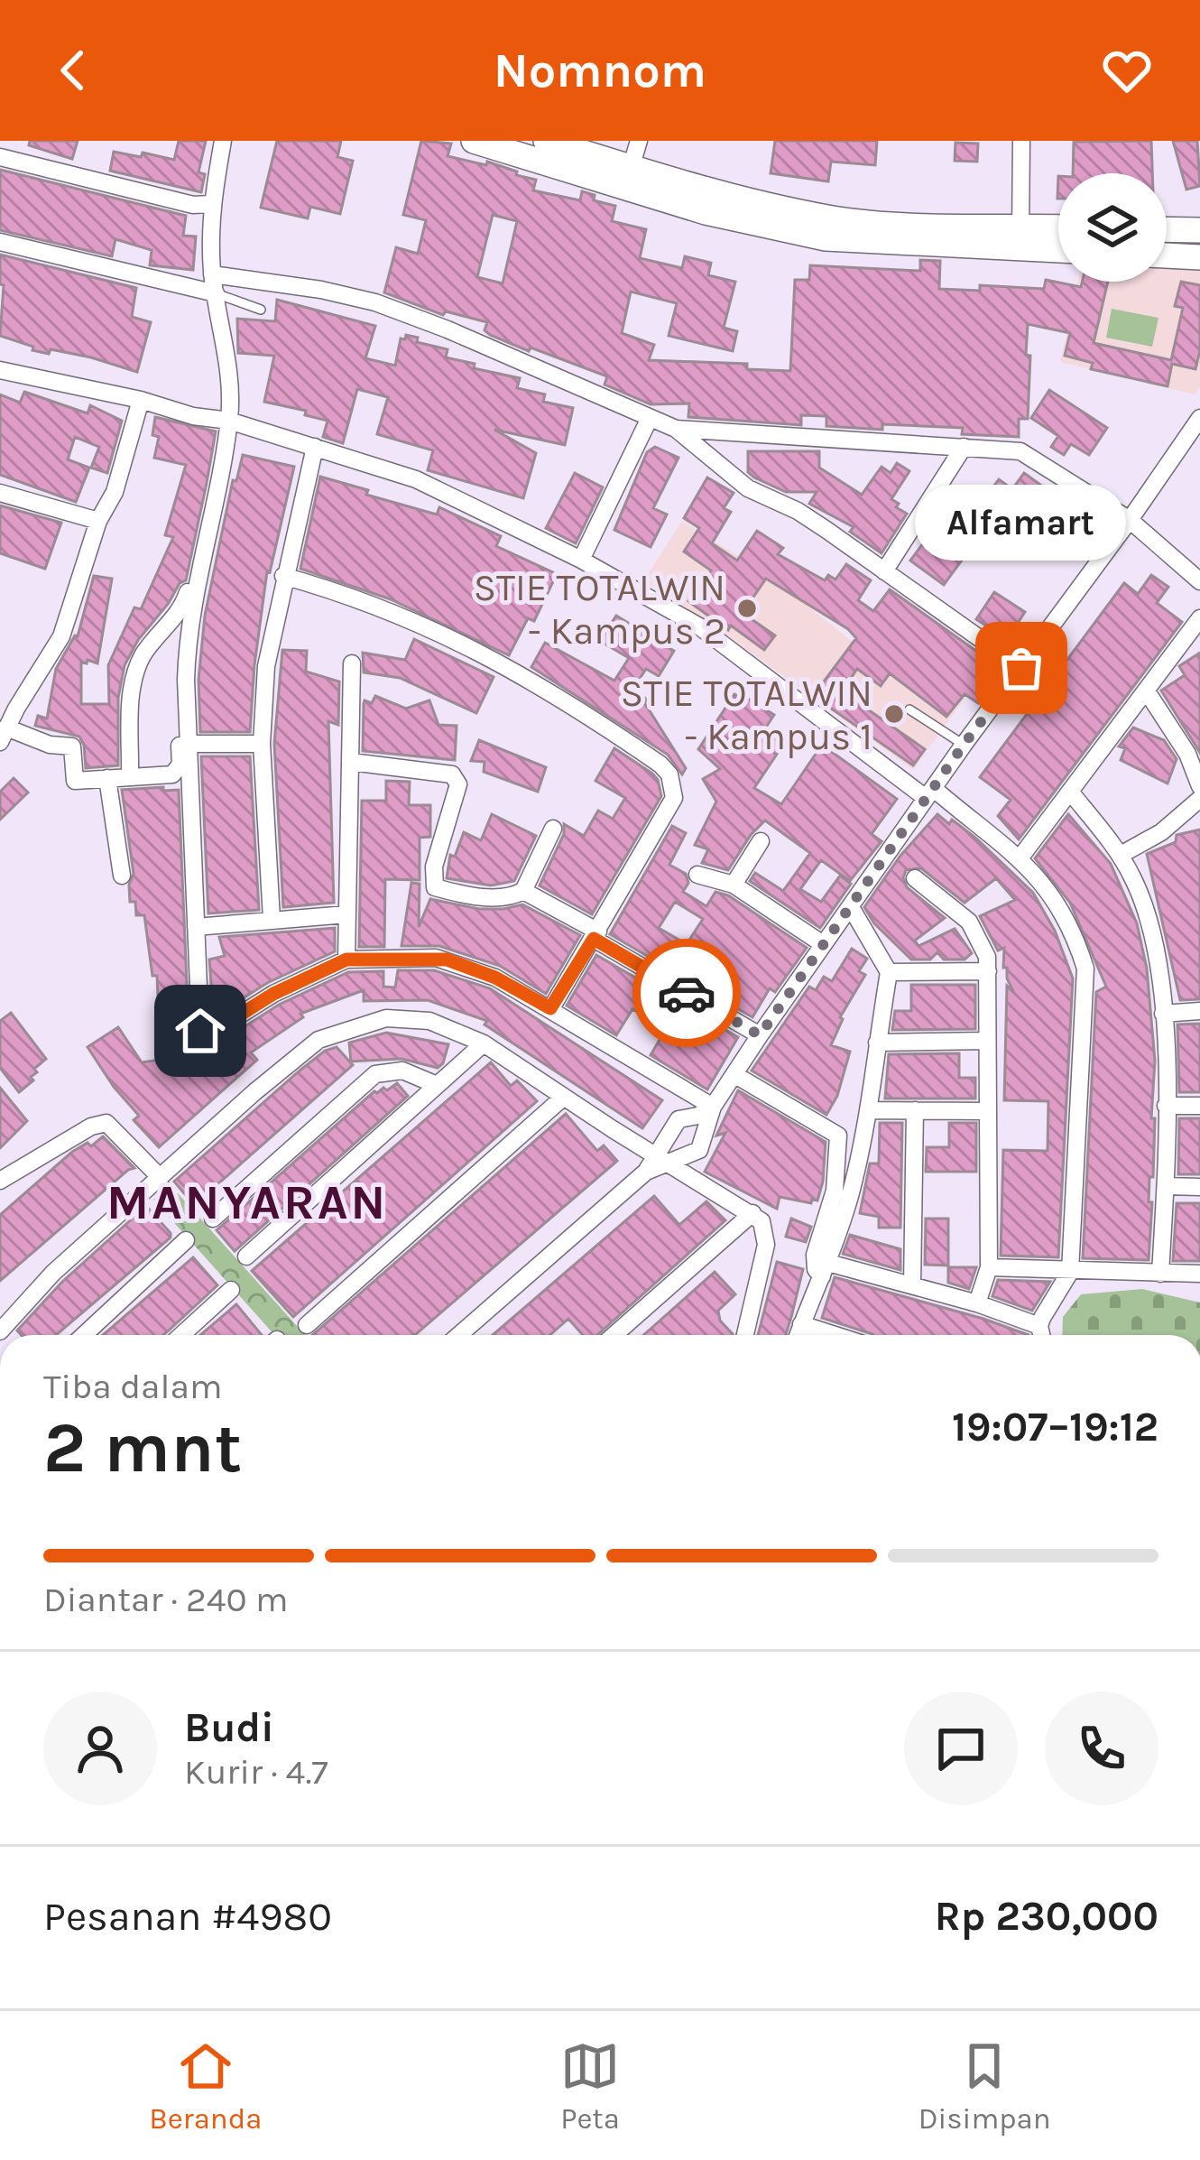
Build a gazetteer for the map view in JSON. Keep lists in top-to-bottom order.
{
  "districts": ["MANYARAN"],
  "places": ["STIE TOTALWIN - Kampus 2", "Alfamart", "STIE TOTALWIN - Kampus 1"],
  "page": {
    "header": "Nomnom",
    "bubble": "Alfamart",
    "heading": ["2 mnt", "Tiba dalam", "19:07–19:12"],
    "panel": [
      "Budi",
      "Kurir · 4.7",
      "Pesanan #4980",
      "Rp 230,000"
    ],
    "bar": "Diantar · 240 m",
    "tabs": ["Beranda", "Peta", "Disimpan"]
  }
}
